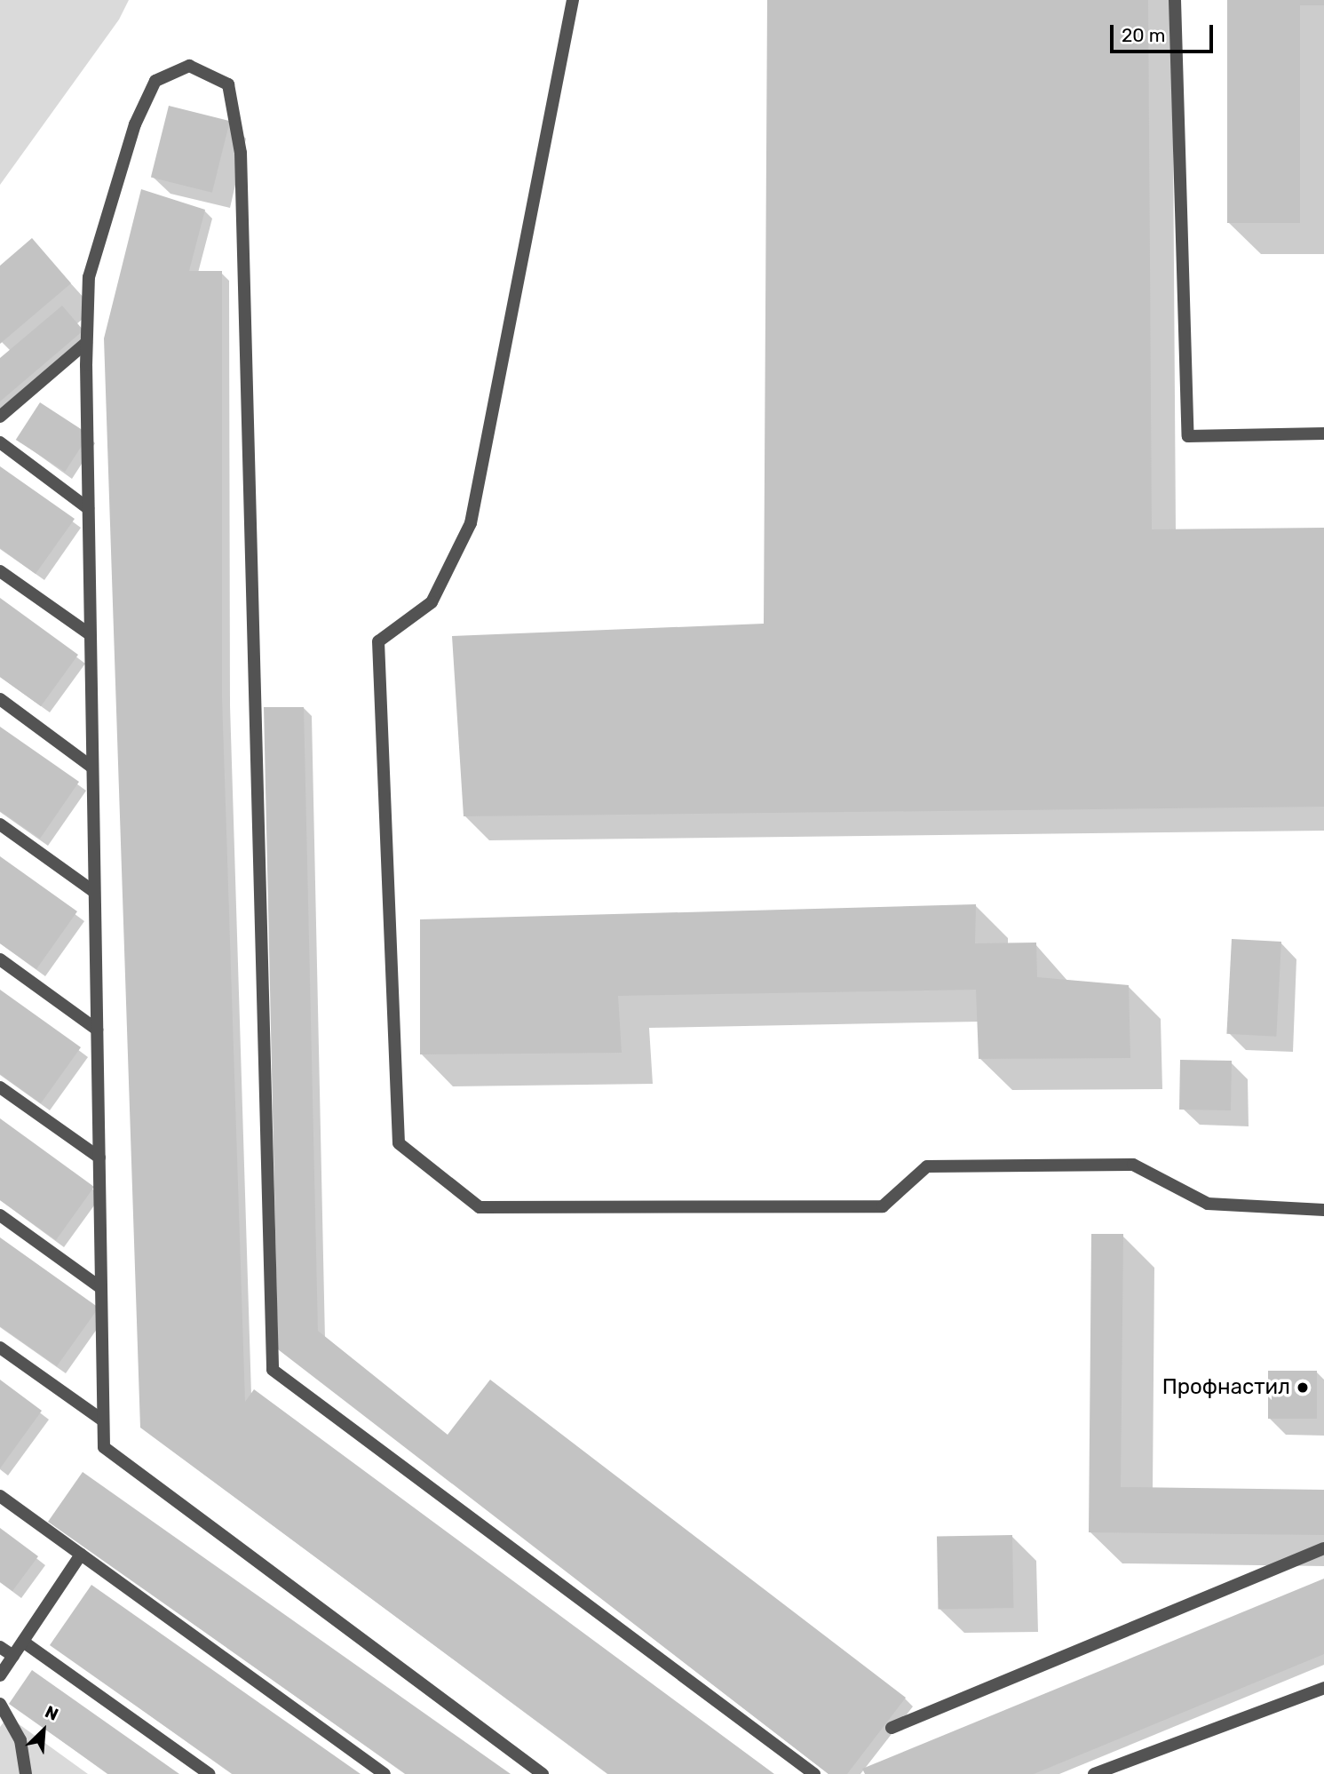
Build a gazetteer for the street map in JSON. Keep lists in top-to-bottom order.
{
  "places": ["Профнастил"],
  "scale_bar": "20 m",
  "north": "top right"
}
